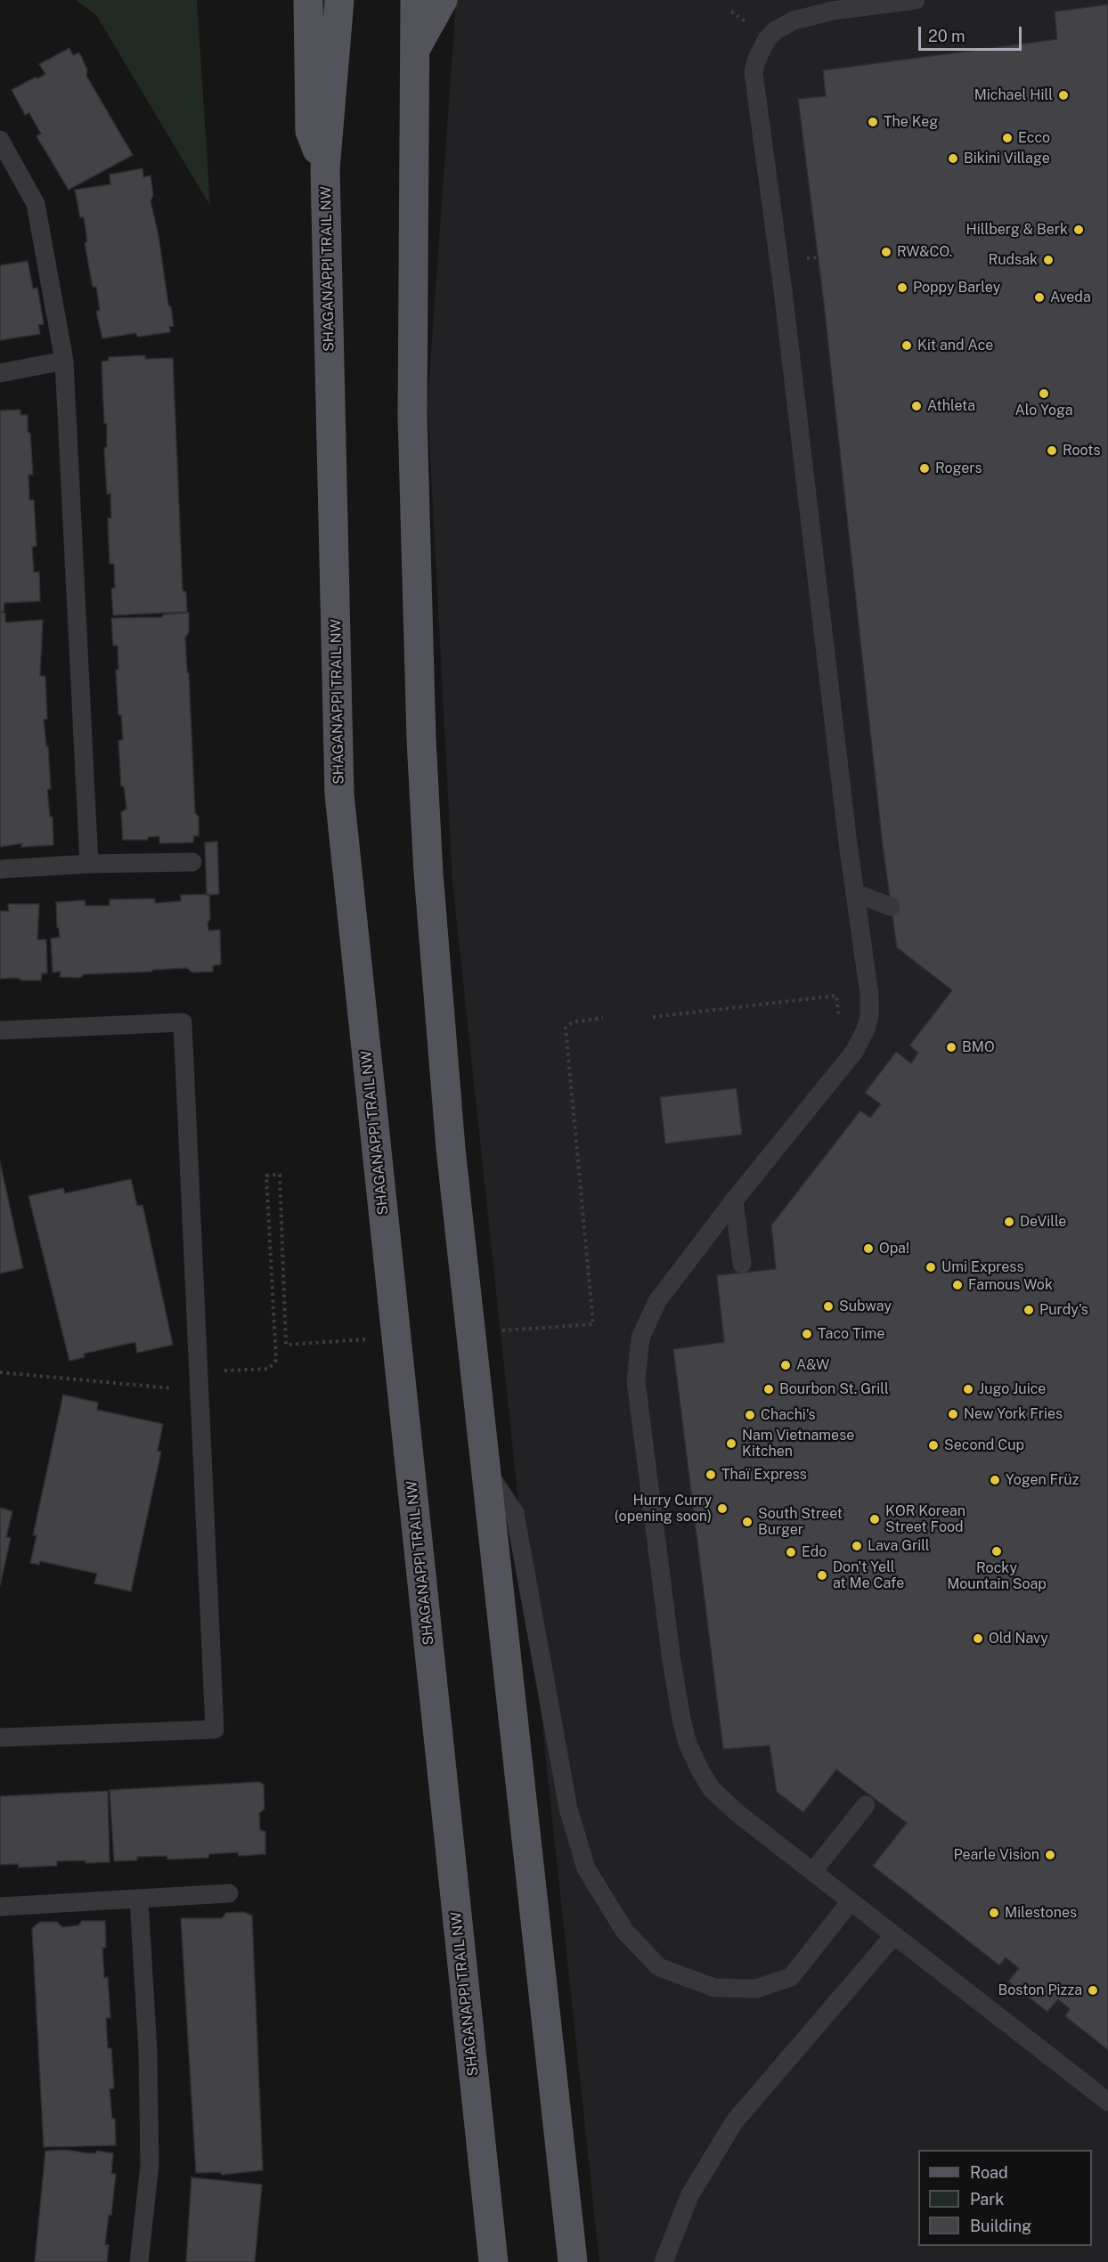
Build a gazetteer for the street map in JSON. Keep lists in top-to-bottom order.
{
  "streets": {
    "main road": ["SHAGANAPPI TRAIL NW"]
  },
  "places": [
    "Michael Hill",
    "The Keg",
    "Ecco",
    "Bikini Village",
    "Hillberg & Berk",
    "RW&CO.",
    "Rudsak",
    "Poppy Barley",
    "Aveda",
    "Kit and Ace",
    "Alo Yoga",
    "Athleta",
    "Roots",
    "Rogers",
    "BMO",
    "DeVille",
    "Opa!",
    "Umi Express",
    "Famous Wok",
    "Subway",
    "Purdy's",
    "Taco Time",
    "A&W",
    "Bourbon St. Grill",
    "Jugo Juice",
    "New York Fries",
    "Chachi's",
    "Nam Vietnamese Kitchen",
    "Second Cup",
    "Thaï Express",
    "Yogen Früz",
    "Hurry Curry (opening soon)",
    "KOR Korean Street Food",
    "South Street Burger",
    "Lava Grill",
    "Rocky Mountain Soap",
    "Edo",
    "Don't Yell at Me Cafe",
    "Old Navy",
    "Pearle Vision",
    "Milestones",
    "Boston Pizza"
  ],
  "legend": ["Road", "Park", "Building"],
  "scale_bar": "20 m"
}
